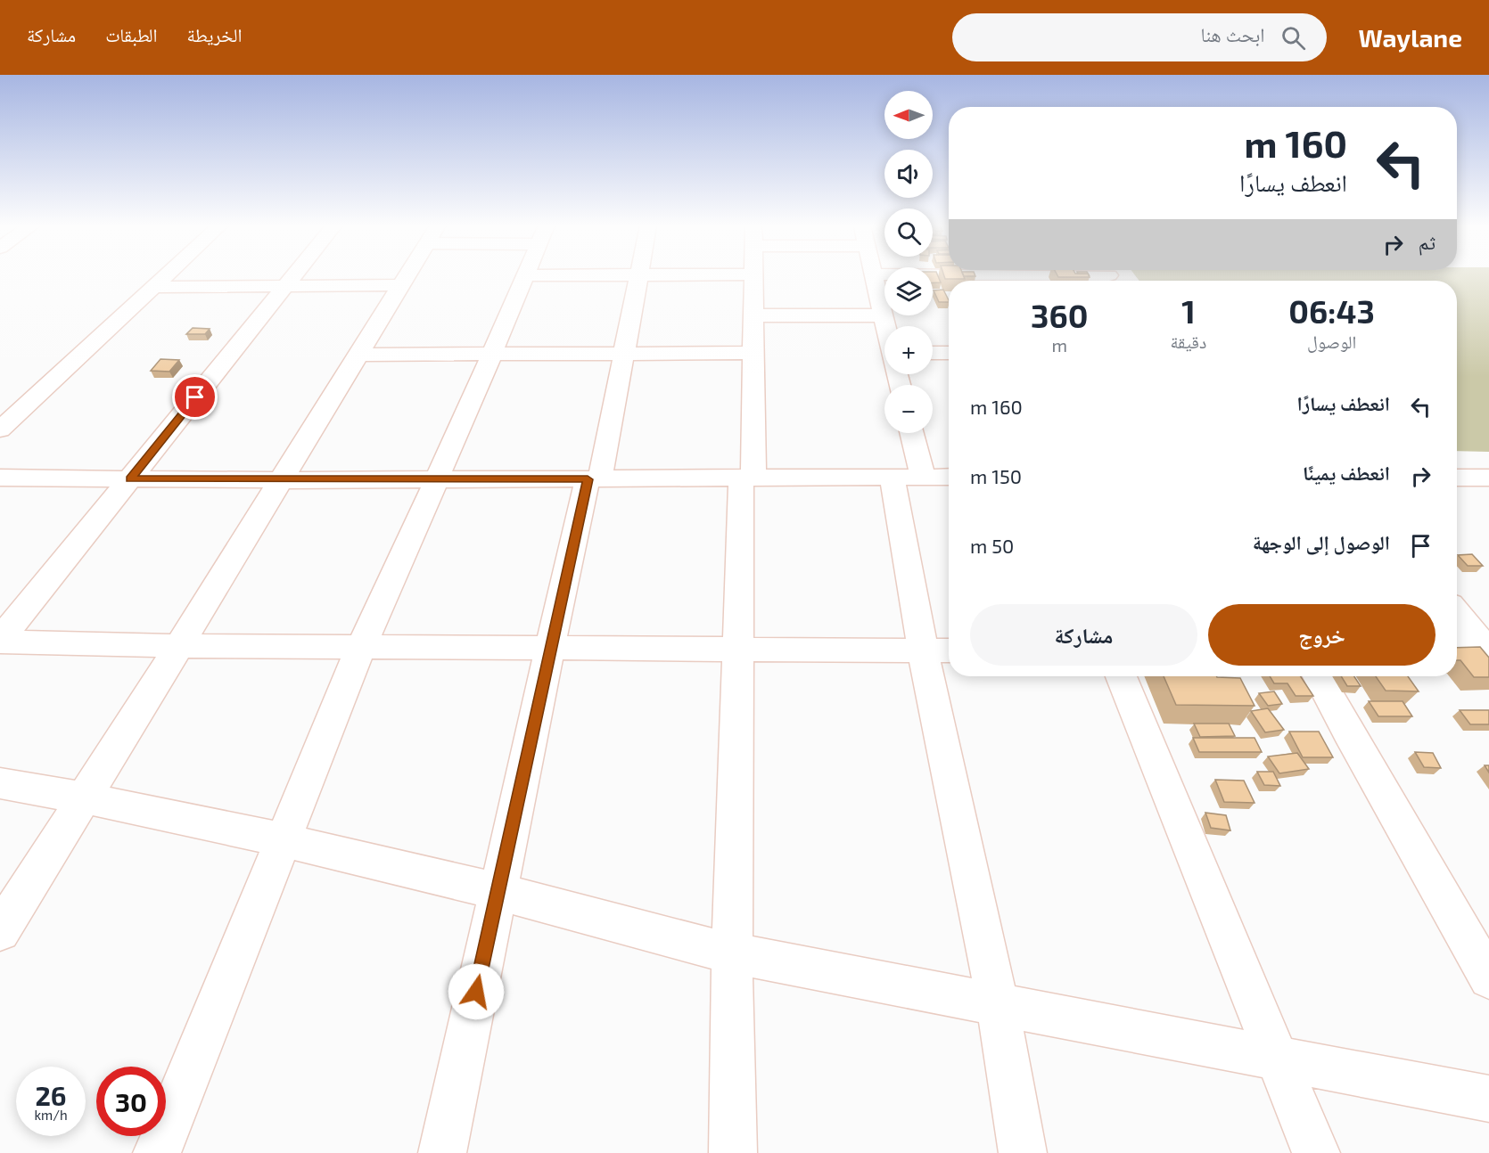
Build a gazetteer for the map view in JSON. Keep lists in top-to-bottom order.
{
  "north": "left",
  "page": {
    "header": "Waylane",
    "search": "ابحث هنا",
    "nav": ["الخريطة", "الطبقات", "مشاركة"],
    "map_buttons": ["+", "−"],
    "turn": ["160 m", "انعطف يسارًا"],
    "then": "ثم",
    "eta": [
      "06:43",
      "الوصول",
      "1",
      "دقيقة",
      "360",
      "m"
    ],
    "list": [
      {
        "name": "انعطف يسارًا",
        "value": "160 m"
      },
      {
        "name": "انعطف يمينًا",
        "value": "150 m"
      },
      {
        "name": "الوصول إلى الوجهة",
        "value": "50 m"
      }
    ],
    "buttons": ["خروج", "مشاركة"],
    "speed": "26 km/h",
    "limit": "30"
  }
}
